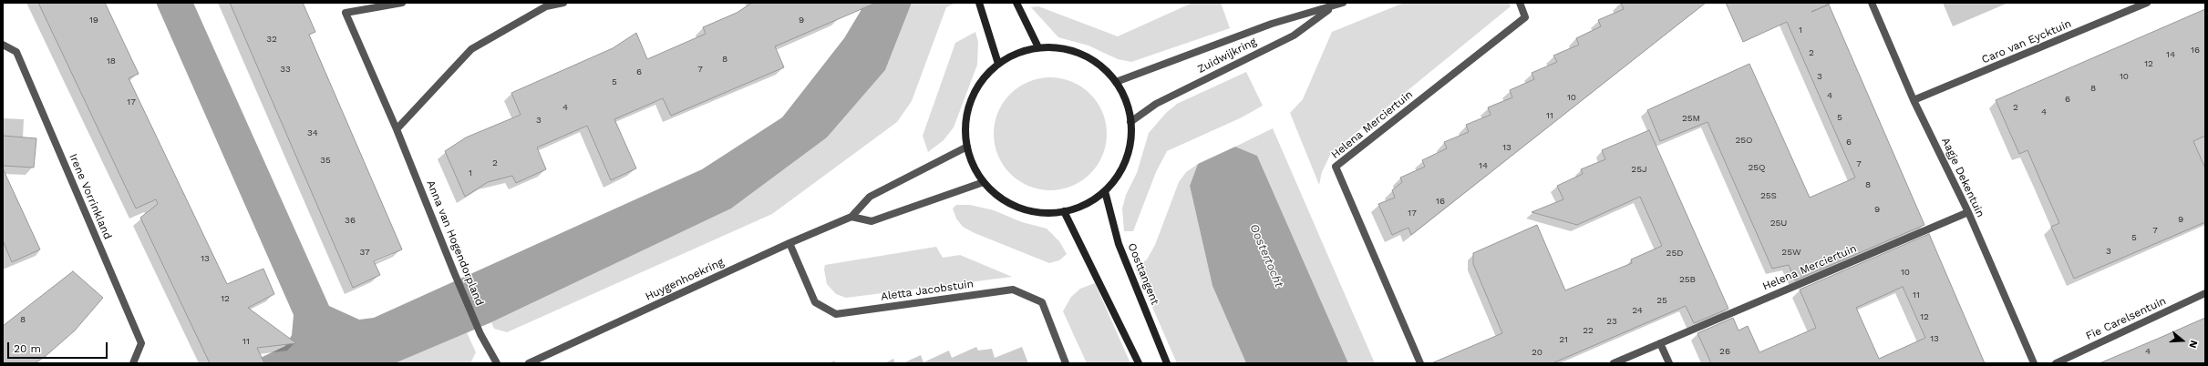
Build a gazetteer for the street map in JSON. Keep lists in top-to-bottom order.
{
  "streets": {
    "main road": ["Oosttangent"],
    "street": [
      "Caro van Eycktuin",
      "Zuidwijkring",
      "Helena Merciertuin",
      "Aagje Dekentuin",
      "Irene Vorrinkland",
      "Anna van Hogendorpland",
      "Huygenhoekring",
      "Aletta Jacobstuin",
      "Fie Carelsentuin"
    ]
  },
  "crossings": [
    ["Caro van Eycktuin", "Aagje Dekentuin"],
    ["Helena Merciertuin", "Aagje Dekentuin"],
    ["Huygenhoekring", "Aletta Jacobstuin"]
  ],
  "water": ["Oostertocht"],
  "house_numbers": [
    "19",
    "9",
    "1",
    "32",
    "16",
    "2",
    "14",
    "8",
    "18",
    "12",
    "33",
    "7",
    "6",
    "3",
    "10",
    "5",
    "8",
    "4",
    "10",
    "6",
    "17",
    "4",
    "2",
    "4",
    "11",
    "5",
    "25M",
    "3",
    "34",
    "25O",
    "6",
    "13",
    "35",
    "2",
    "7",
    "14",
    "25Q",
    "25J",
    "1",
    "8",
    "25S",
    "16",
    "9",
    "17",
    "9",
    "36",
    "25U",
    "7",
    "5",
    "3",
    "37",
    "25W",
    "25D",
    "13",
    "10",
    "25B",
    "11",
    "12",
    "25",
    "24",
    "12",
    "8",
    "23",
    "22",
    "13",
    "21",
    "11",
    "26",
    "4",
    "20"
  ],
  "scale_bar": "20 m",
  "north": "right"
}
